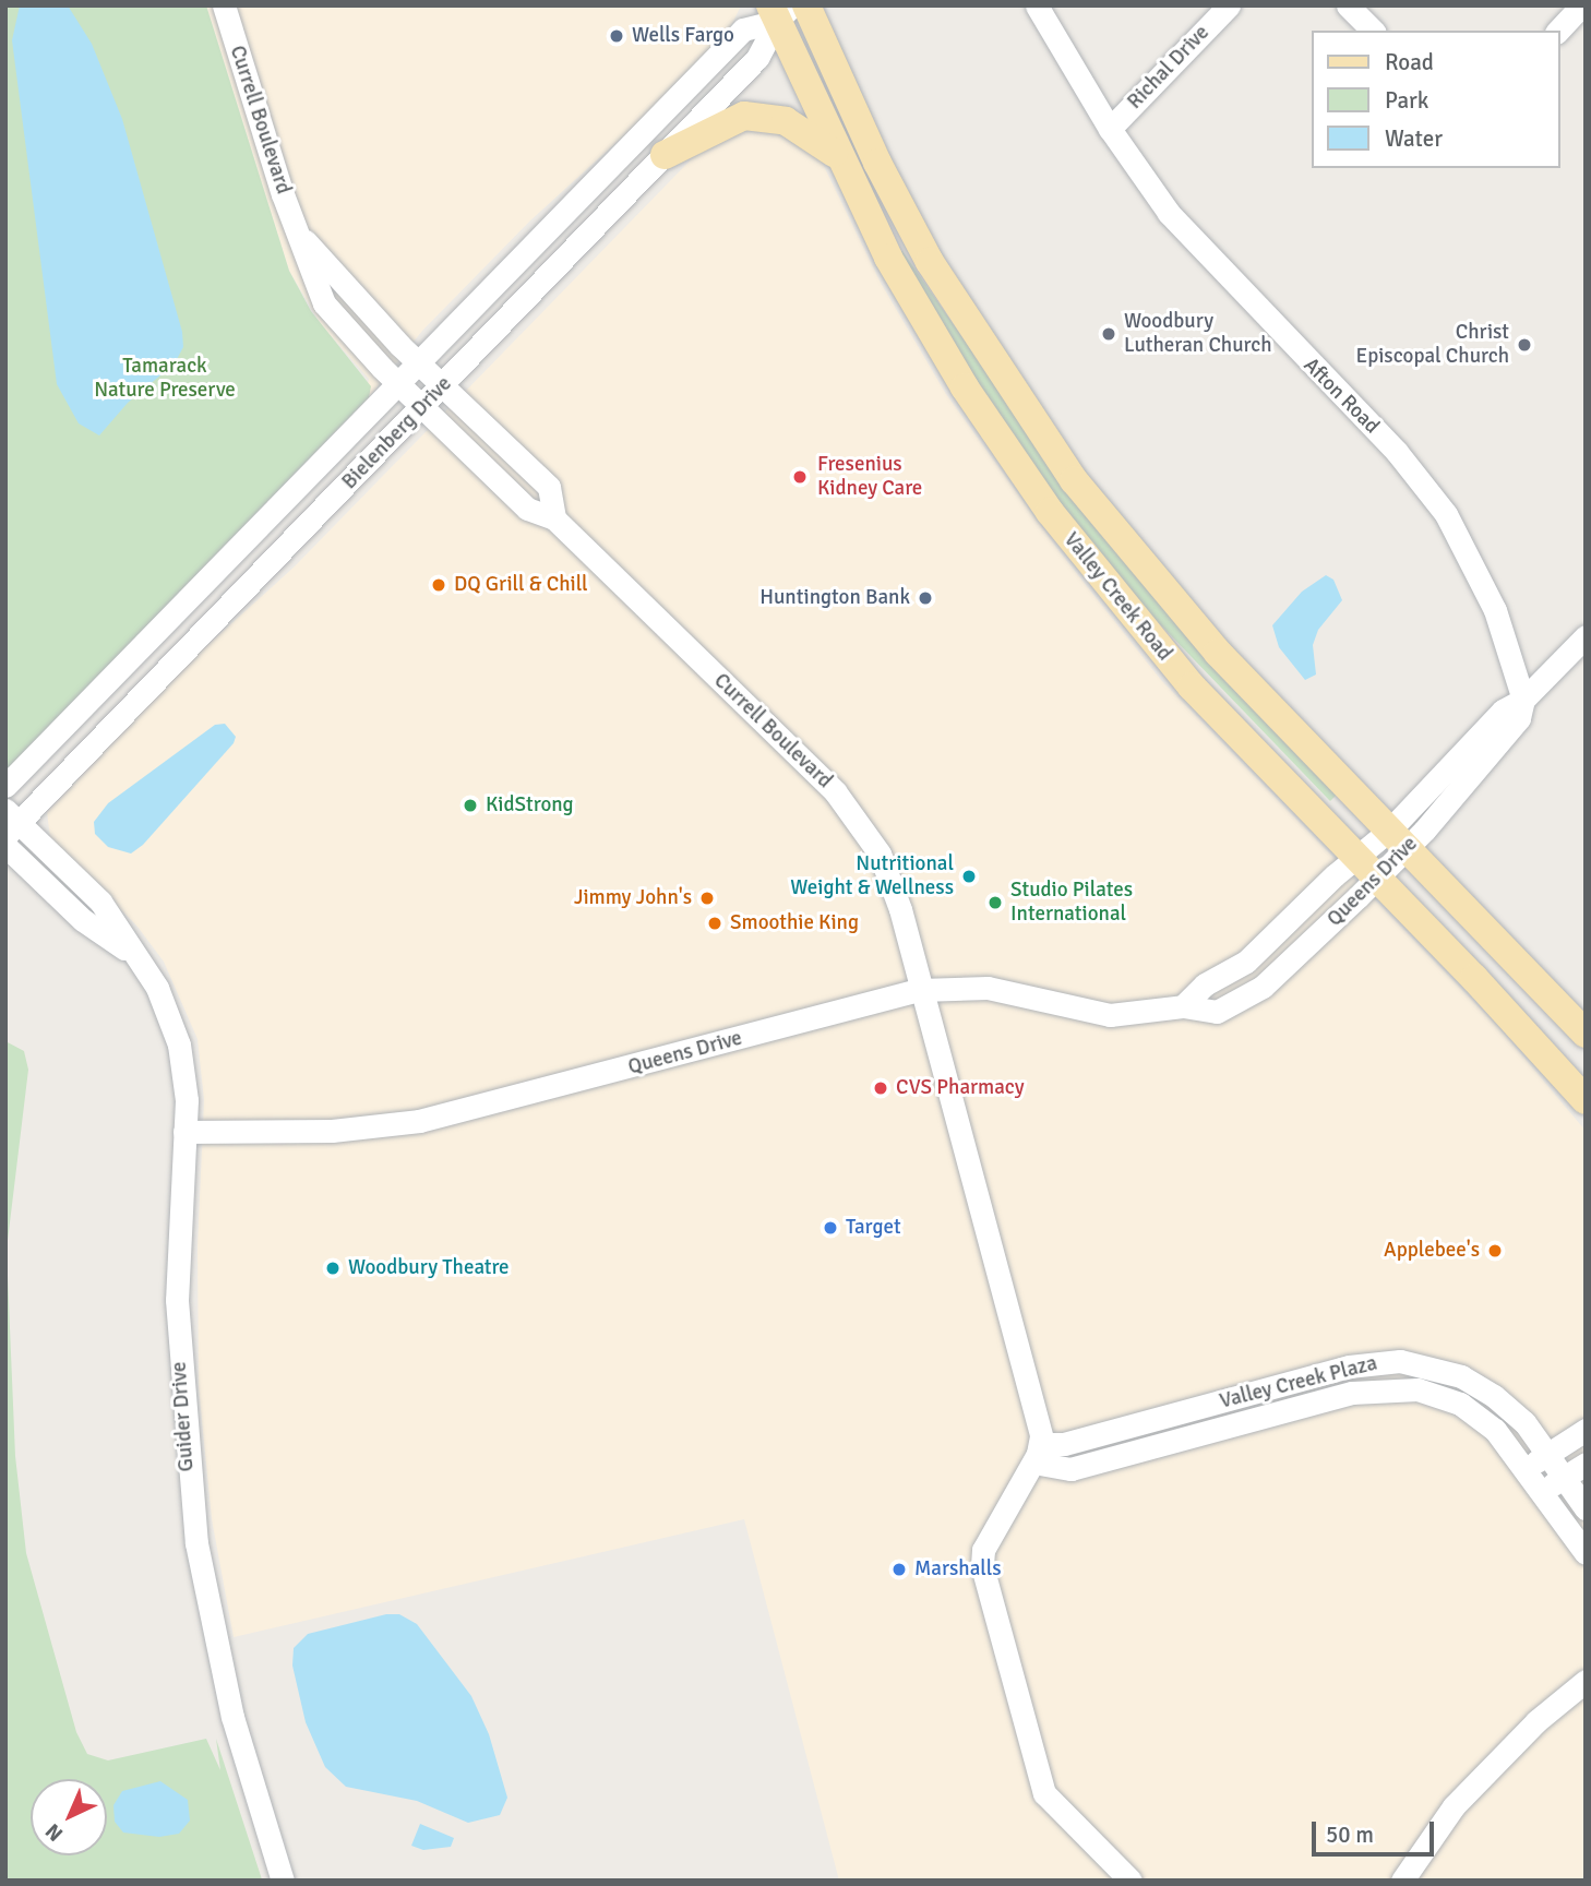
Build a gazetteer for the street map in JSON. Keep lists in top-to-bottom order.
{
  "streets": {
    "main road": ["Valley Creek Road"],
    "street": [
      "Richal Drive",
      "Currell Boulevard",
      "Afton Road",
      "Bielenberg Drive",
      "Queens Drive",
      "Valley Creek Plaza",
      "Guider Drive"
    ]
  },
  "crossings": [
    ["Richal Drive", "Afton Road"],
    ["Currell Boulevard", "Bielenberg Drive"],
    ["Currell Boulevard", "Queens Drive"],
    ["Currell Boulevard", "Valley Creek Plaza"],
    ["Afton Road", "Queens Drive"],
    ["Bielenberg Drive", "Valley Creek Road"],
    ["Bielenberg Drive", "Guider Drive"],
    ["Valley Creek Road", "Queens Drive"],
    ["Queens Drive", "Guider Drive"]
  ],
  "parks": ["Tamarack Nature Preserve"],
  "places": [
    "Wells Fargo",
    "Woodbury Lutheran Church",
    "Christ Episcopal Church",
    "Fresenius Kidney Care",
    "DQ Grill & Chill",
    "Huntington Bank",
    "KidStrong",
    "Nutritional Weight & Wellness",
    "Jimmy John's",
    "Studio Pilates International",
    "Smoothie King",
    "CVS Pharmacy",
    "Target",
    "Applebee's",
    "Woodbury Theatre",
    "Marshalls"
  ],
  "legend": ["Road", "Park", "Water"],
  "scale_bar": "50 m",
  "north": "bottom left"
}
